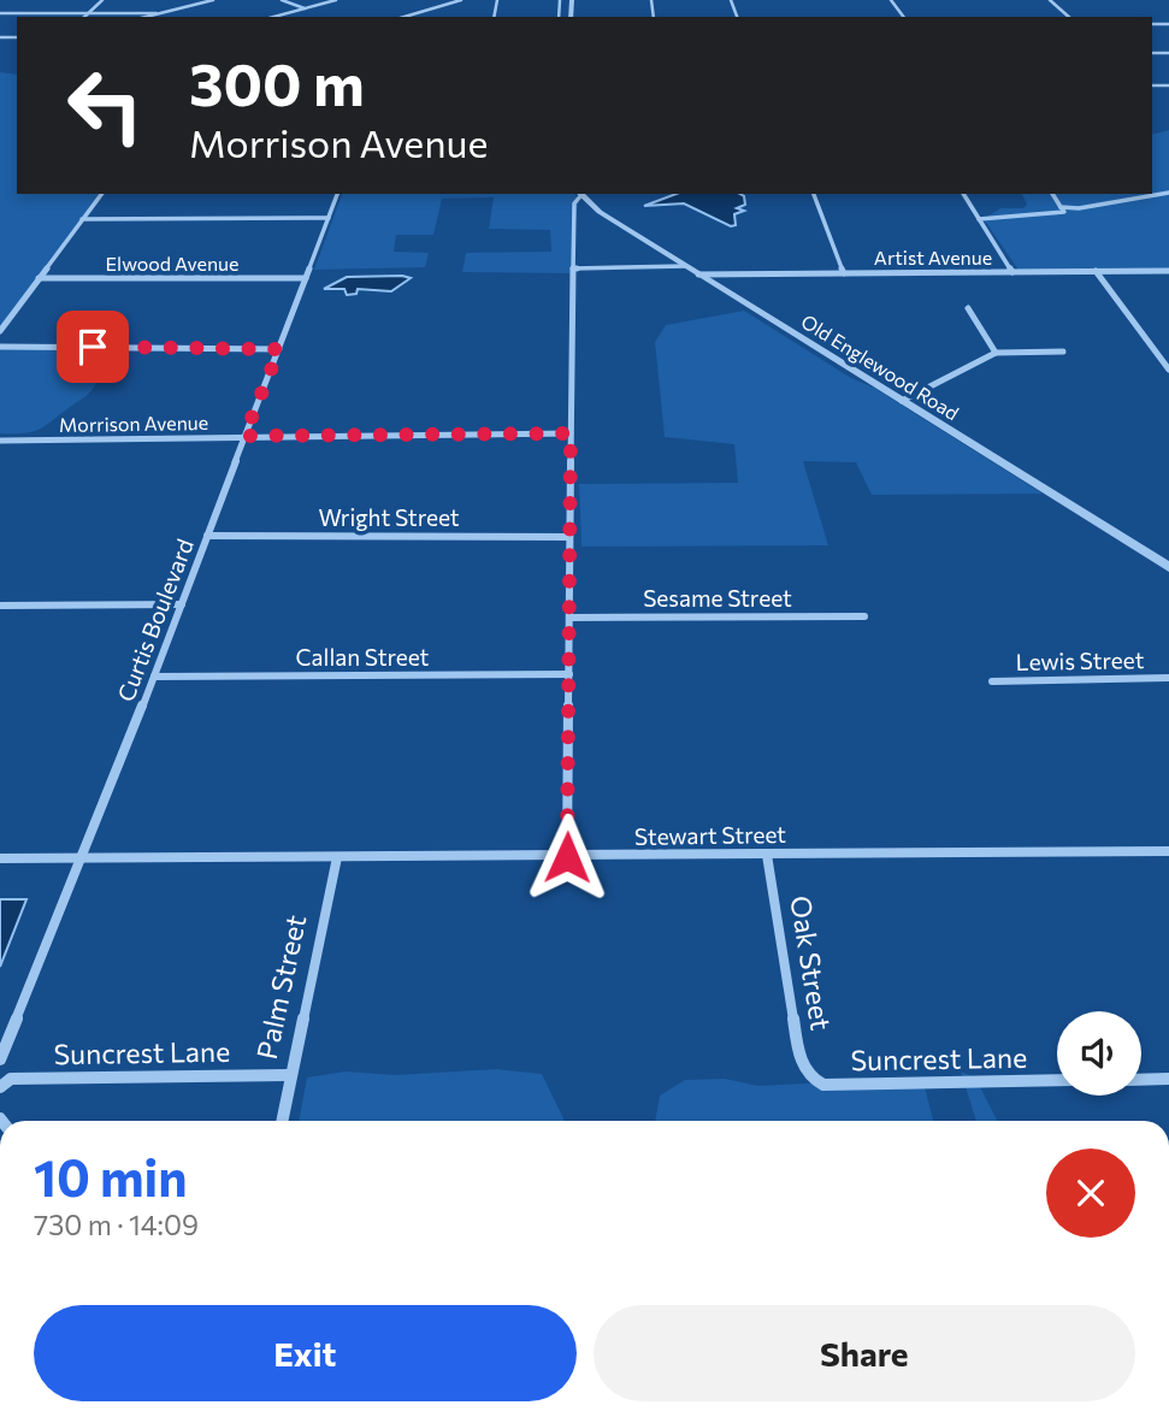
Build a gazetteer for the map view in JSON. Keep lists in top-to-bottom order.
{
  "streets": {
    "street": [
      "Artist Avenue",
      "Elwood Avenue",
      "Old Englewood Road",
      "Morrison Avenue",
      "Wright Street",
      "Sesame Street",
      "Curtis Boulevard",
      "Callan Street",
      "Lewis Street",
      "Stewart Street",
      "Oak Street",
      "Palm Street",
      "Suncrest Lane"
    ]
  },
  "crossings": [
    ["Artist Avenue", "Old Englewood Road"],
    ["Elwood Avenue", "Curtis Boulevard"],
    ["Morrison Avenue", "Curtis Boulevard"],
    ["Wright Street", "Curtis Boulevard"],
    ["Curtis Boulevard", "Callan Street"],
    ["Curtis Boulevard", "Stewart Street"],
    ["Stewart Street", "Oak Street"],
    ["Stewart Street", "Palm Street"],
    ["Oak Street", "Suncrest Lane"],
    ["Palm Street", "Suncrest Lane"]
  ],
  "page": {
    "turn": ["300 m", "Morrison Avenue"],
    "heading": ["10 min", "730 m · 14:09"],
    "buttons": ["Exit", "Share"]
  }
}
